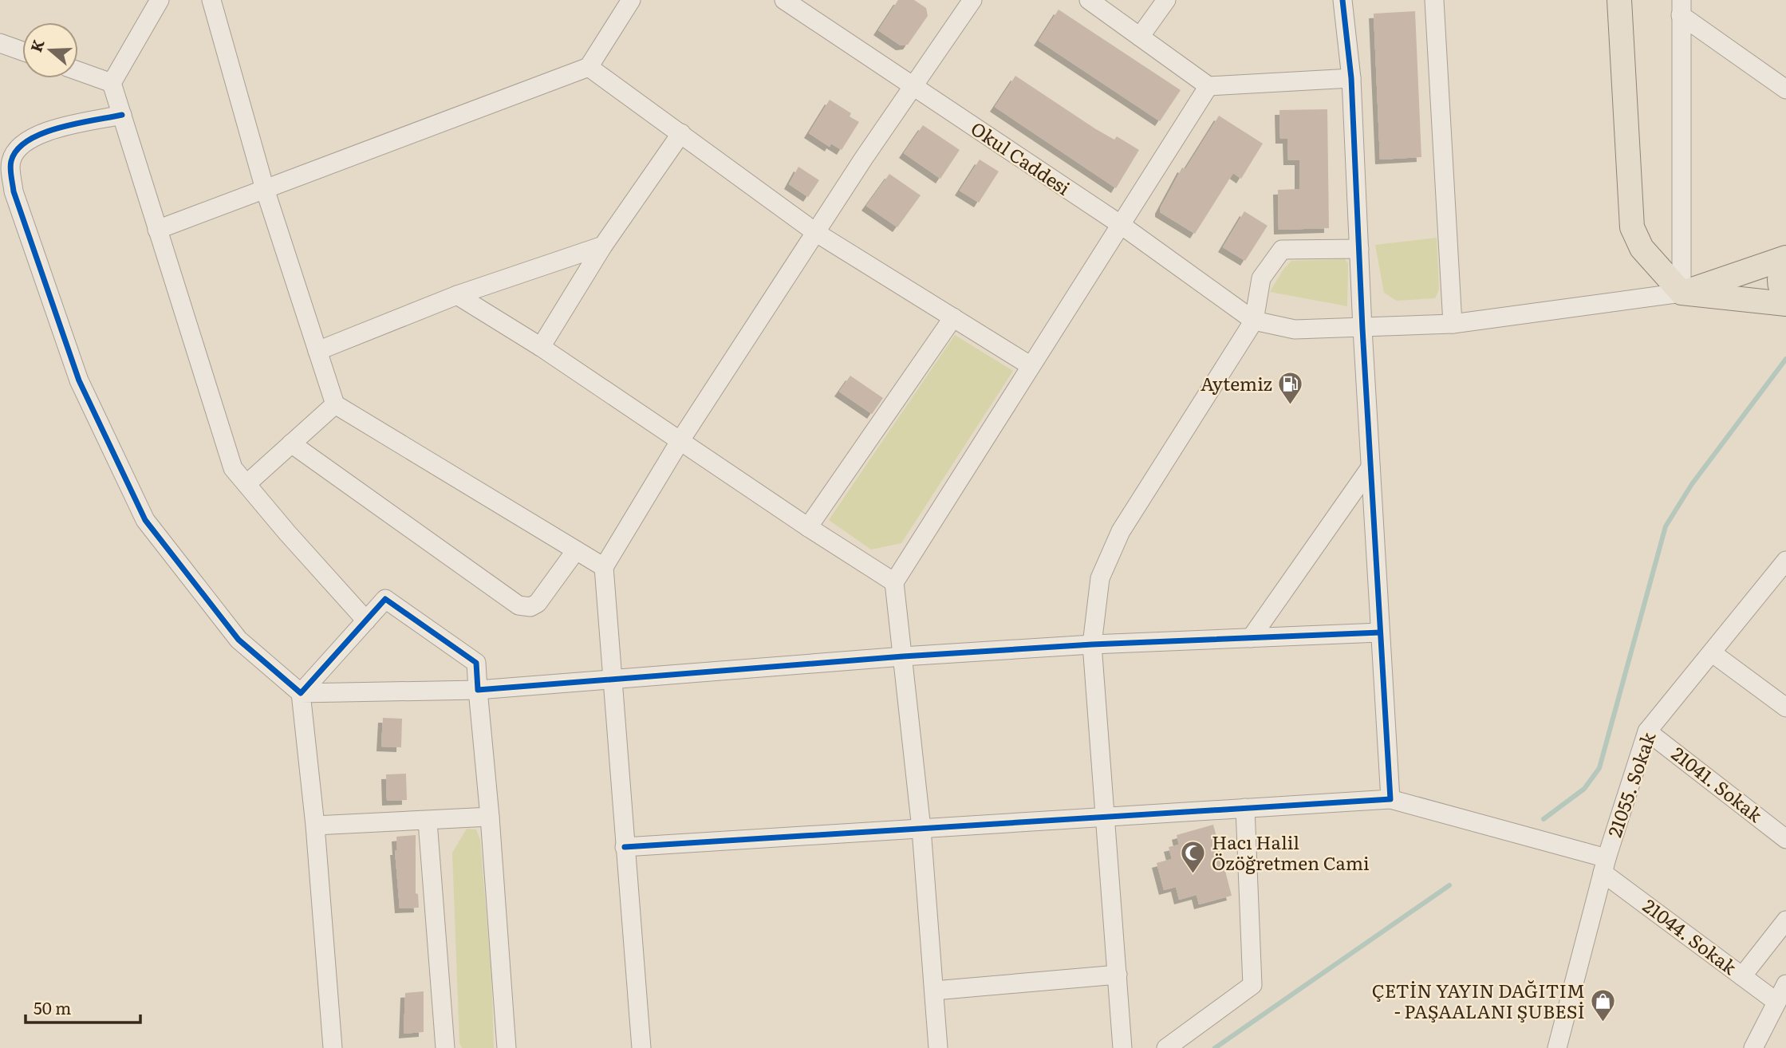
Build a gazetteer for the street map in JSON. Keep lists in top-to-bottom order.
{
  "streets": {
    "street": [
      "Okul Caddesi",
      "21055. Sokak",
      "21041. Sokak",
      "21044. Sokak"
    ]
  },
  "crossings": [
    ["21055. Sokak", "21041. Sokak"],
    ["21055. Sokak", "21044. Sokak"]
  ],
  "places": {
    "fuel station": ["Aytemiz"],
    "mosque": ["Hacı Halil Özöğretmen Cami"],
    "shop": ["ÇETİN YAYIN DAĞITIM - PAŞAALANI ŞUBESİ"]
  },
  "scale_bar": "50 m",
  "north": "left"
}
